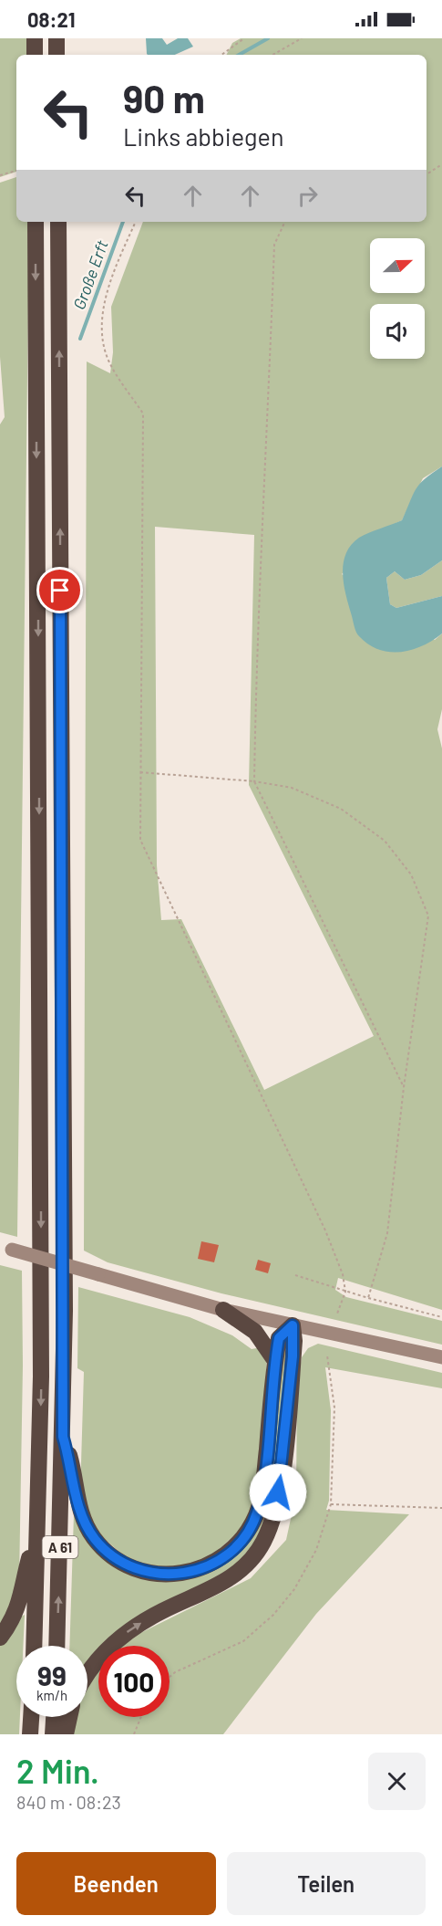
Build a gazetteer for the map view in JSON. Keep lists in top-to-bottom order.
{
  "streets": {
    "highway": ["A 61"]
  },
  "water": ["Große Erft"],
  "north": "right",
  "page": {
    "status": "08:21",
    "turn": ["90 m", "Links abbiegen"],
    "speed": "99 km/h",
    "limit": "100",
    "heading": ["2 Min.", "840 m · 08:23"],
    "buttons": ["Beenden", "Teilen"]
  }
}
